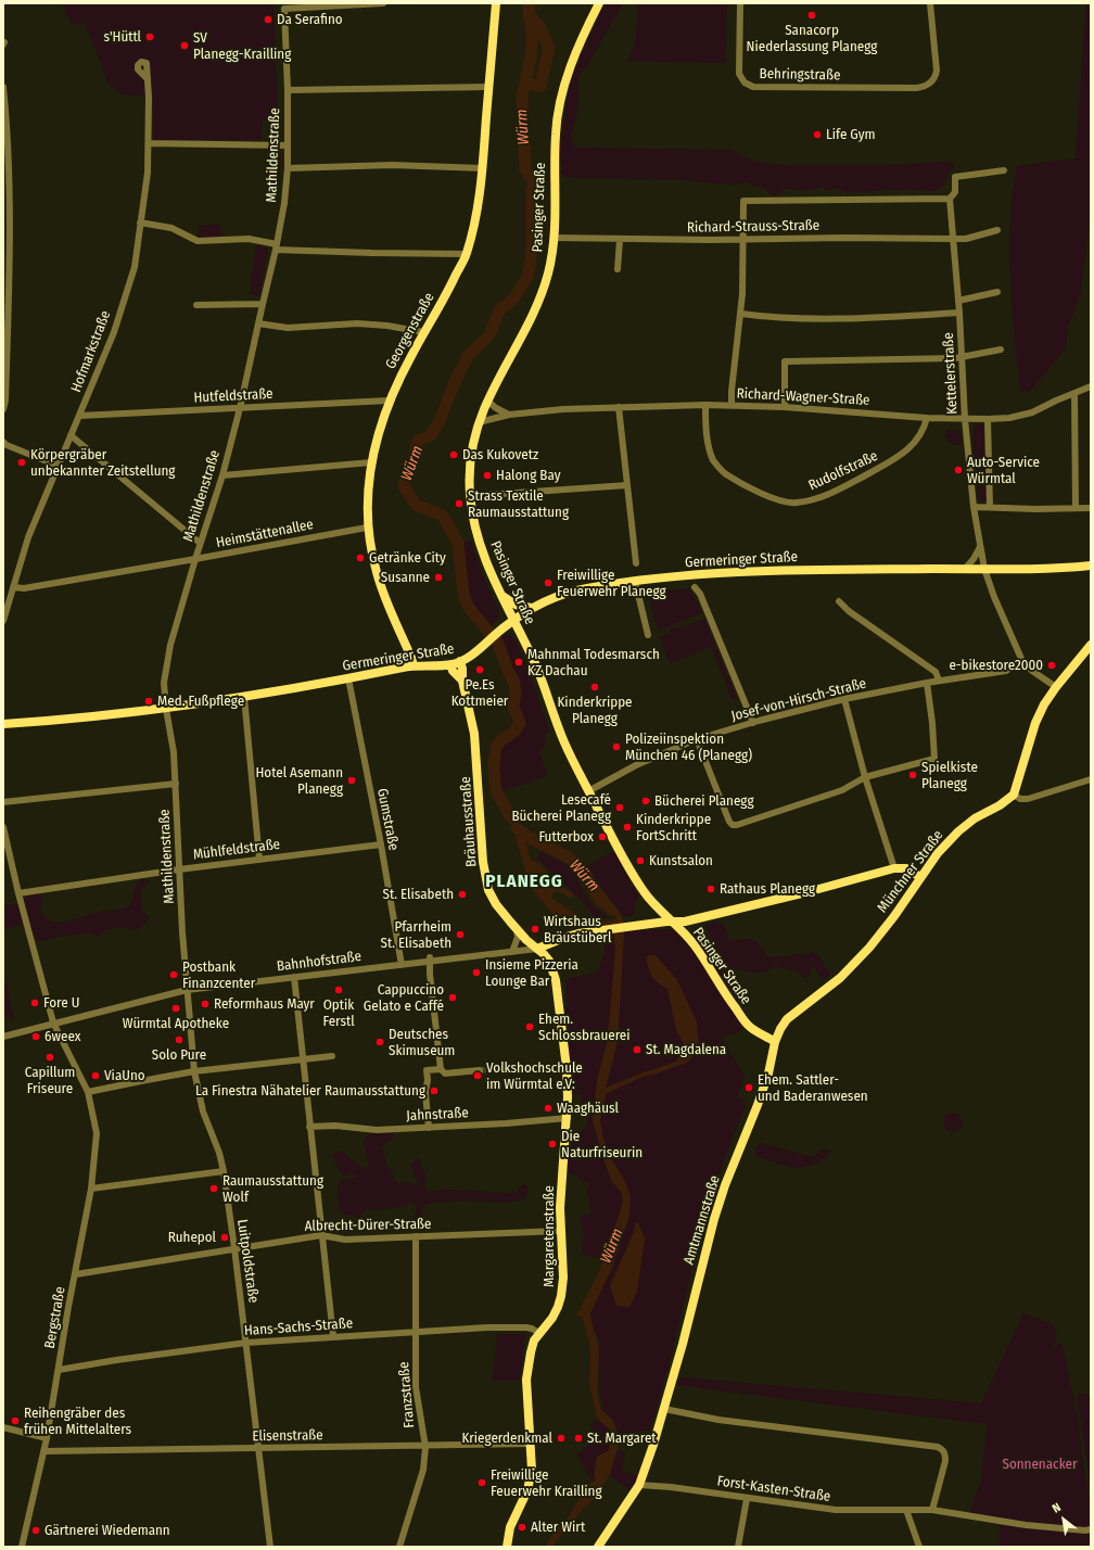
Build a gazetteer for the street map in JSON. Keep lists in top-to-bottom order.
{
  "streets": {
    "main road": [
      "Pasinger Straße",
      "Georgenstraße",
      "Germeringer Straße",
      "Bräuhausstraße",
      "Münchner Straße",
      "Bahnhofstraße",
      "Amtmannstraße",
      "Margaretenstraße"
    ],
    "street": [
      "Behringstraße",
      "Mathildenstraße",
      "Richard-Strauss-Straße",
      "Hofmarkstraße",
      "Kettelerstraße",
      "Hutfeldstraße",
      "Richard-Wagner-Straße",
      "Rudolfstraße",
      "Heimstättenallee",
      "Josef-von-Hirsch-Straße",
      "Gumstraße",
      "Mühlfeldstraße",
      "Jahnstraße",
      "Albrecht-Dürer-Straße",
      "Luitpoldstraße",
      "Bergstraße",
      "Hans-Sachs-Straße",
      "Franzstraße",
      "Elisenstraße",
      "Forst-Kasten-Straße"
    ]
  },
  "crossings": [
    ["Mathildenstraße", "Hutfeldstraße"],
    ["Mathildenstraße", "Heimstättenallee"],
    ["Mathildenstraße", "Germeringer Straße"],
    ["Mathildenstraße", "Mühlfeldstraße"],
    ["Mathildenstraße", "Bahnhofstraße"],
    ["Mathildenstraße", "Luitpoldstraße"],
    ["Pasinger Straße", "Richard-Strauss-Straße"],
    ["Pasinger Straße", "Richard-Wagner-Straße"],
    ["Pasinger Straße", "Germeringer Straße"],
    ["Pasinger Straße", "Josef-von-Hirsch-Straße"],
    ["Pasinger Straße", "Münchner Straße"],
    ["Pasinger Straße", "Bahnhofstraße"],
    ["Pasinger Straße", "Amtmannstraße"],
    ["Richard-Strauss-Straße", "Kettelerstraße"],
    ["Georgenstraße", "Hutfeldstraße"],
    ["Georgenstraße", "Heimstättenallee"],
    ["Georgenstraße", "Germeringer Straße"],
    ["Hofmarkstraße", "Hutfeldstraße"],
    ["Hofmarkstraße", "Heimstättenallee"],
    ["Kettelerstraße", "Richard-Wagner-Straße"],
    ["Kettelerstraße", "Germeringer Straße"],
    ["Kettelerstraße", "Josef-von-Hirsch-Straße"],
    ["Richard-Wagner-Straße", "Rudolfstraße"],
    ["Germeringer Straße", "Gumstraße"],
    ["Germeringer Straße", "Bräuhausstraße"],
    ["Gumstraße", "Mühlfeldstraße"],
    ["Gumstraße", "Bahnhofstraße"],
    ["Bräuhausstraße", "Bahnhofstraße"],
    ["Bräuhausstraße", "Jahnstraße"],
    ["Bräuhausstraße", "Margaretenstraße"],
    ["Münchner Straße", "Bahnhofstraße"],
    ["Münchner Straße", "Amtmannstraße"],
    ["Bahnhofstraße", "Bergstraße"],
    ["Jahnstraße", "Margaretenstraße"],
    ["Amtmannstraße", "Forst-Kasten-Straße"],
    ["Albrecht-Dürer-Straße", "Margaretenstraße"],
    ["Albrecht-Dürer-Straße", "Luitpoldstraße"],
    ["Albrecht-Dürer-Straße", "Bergstraße"],
    ["Albrecht-Dürer-Straße", "Franzstraße"],
    ["Margaretenstraße", "Hans-Sachs-Straße"],
    ["Margaretenstraße", "Elisenstraße"],
    ["Luitpoldstraße", "Hans-Sachs-Straße"],
    ["Luitpoldstraße", "Elisenstraße"],
    ["Bergstraße", "Hans-Sachs-Straße"],
    ["Bergstraße", "Elisenstraße"],
    ["Hans-Sachs-Straße", "Franzstraße"],
    ["Franzstraße", "Elisenstraße"]
  ],
  "districts": ["PLANEGG"],
  "water": ["Würm"],
  "parks": ["Sonnenacker"],
  "places": [
    "Sanacorp Niederlassung Planegg",
    "Da Serafino",
    "s'Hüttl",
    "SV Planegg-Krailling",
    "Life Gym",
    "Das Kukovetz",
    "Körpergräber unbekannter Zeitstellung",
    "Auto-Service Würmtal",
    "Halong Bay",
    "Strass Textile Raumausstattung",
    "Getränke City",
    "Susanne",
    "Freiwillige Feuerwehr Planegg",
    "Mahnmal Todesmarsch KZ Dachau",
    "e-bikestore2000",
    "Pe.Es Kottmeier",
    "Kinderkrippe Planegg",
    "Med. Fußpflege",
    "Polizeiinspektion München 46 (Planegg)",
    "Spielkiste Planegg",
    "Hotel Asemann Planegg",
    "Bücherei Planegg",
    "Lesecafé Bücherei Planegg",
    "Kinderkrippe FortSchritt",
    "Futterbox",
    "Kunstsalon",
    "Rathaus Planegg",
    "St. Elisabeth",
    "Wirtshaus Bräustüberl",
    "Pfarrheim St. Elisabeth",
    "Insieme Pizzeria Lounge Bar",
    "Postbank Finanzcenter",
    "Optik Ferstl",
    "Cappuccino Gelato e Caffé",
    "Fore U",
    "Reformhaus Mayr",
    "Würmtal Apotheke",
    "Ehem. Schlossbrauerei",
    "6weex",
    "Solo Pure",
    "Deutsches Skimuseum",
    "St. Magdalena",
    "Capillum Friseure",
    "ViaUno",
    "Volkshochschule im Würmtal e.V:",
    "Ehem. Sattler- und Baderanwesen",
    "La Finestra Nähatelier Raumausstattung",
    "Waaghäusl",
    "Die Naturfriseurin",
    "Raumausstattung Wolf",
    "Ruhepol",
    "Reihengräber des frühen Mittelalters",
    "Kriegerdenkmal",
    "St. Margaret",
    "Freiwillige Feuerwehr Krailling",
    "Alter Wirt",
    "Gärtnerei Wiedemann"
  ],
  "north": "top left"
}
